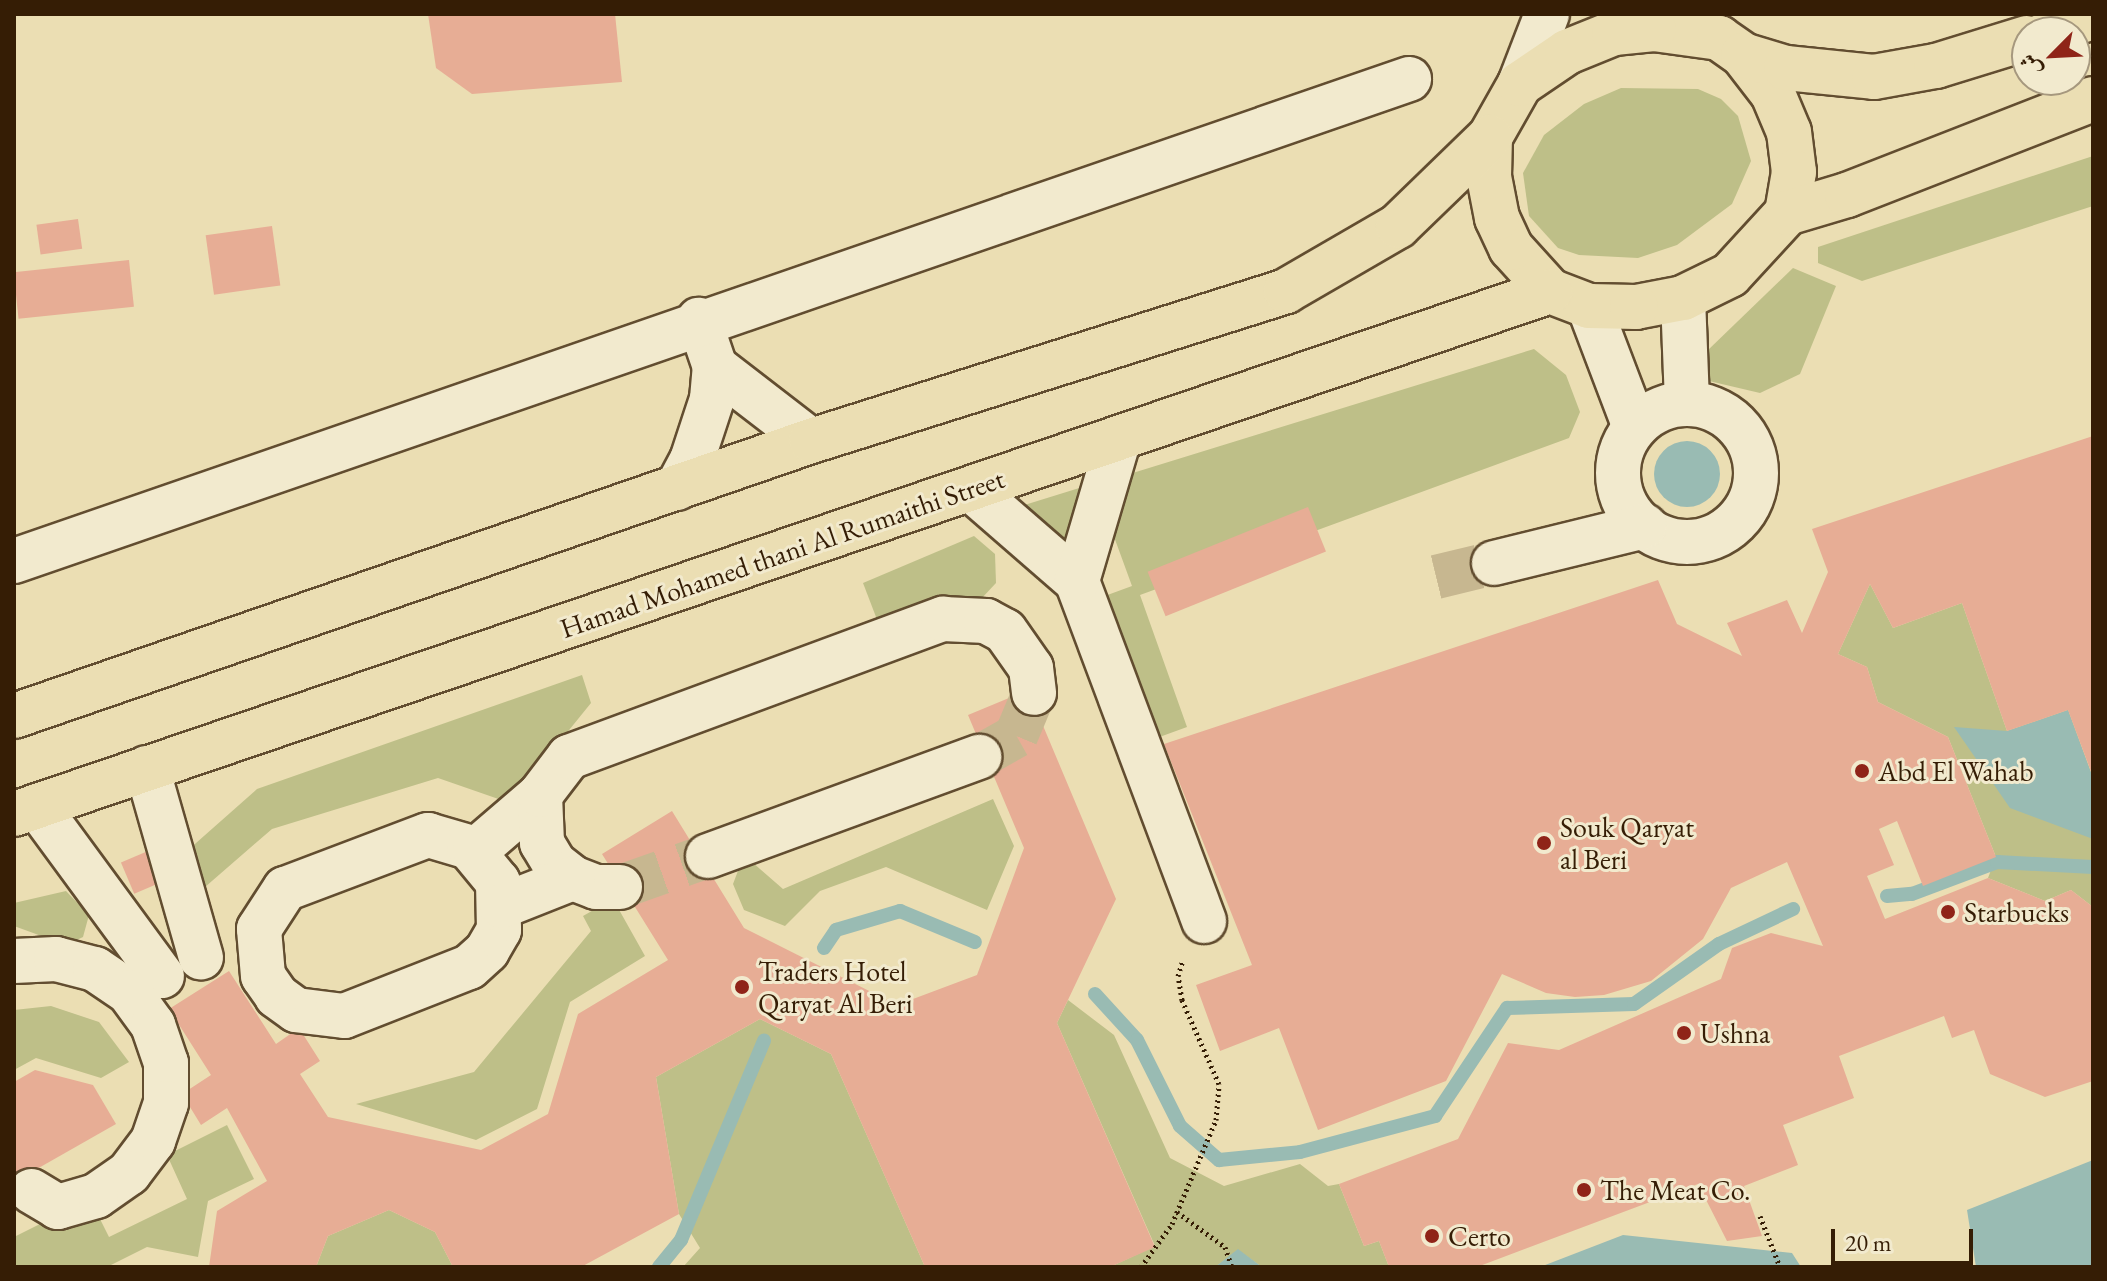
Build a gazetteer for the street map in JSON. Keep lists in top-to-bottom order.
{
  "streets": {
    "main road": ["Hamad Mohamed thani Al Rumaithi Street"]
  },
  "places": [
    "Abd El Wahab",
    "Souk Qaryat al Beri",
    "Starbucks",
    "Traders Hotel Qaryat Al Beri",
    "Ushna",
    "The Meat Co.",
    "Certo"
  ],
  "scale_bar": "20 m",
  "north": "bottom left"
}
